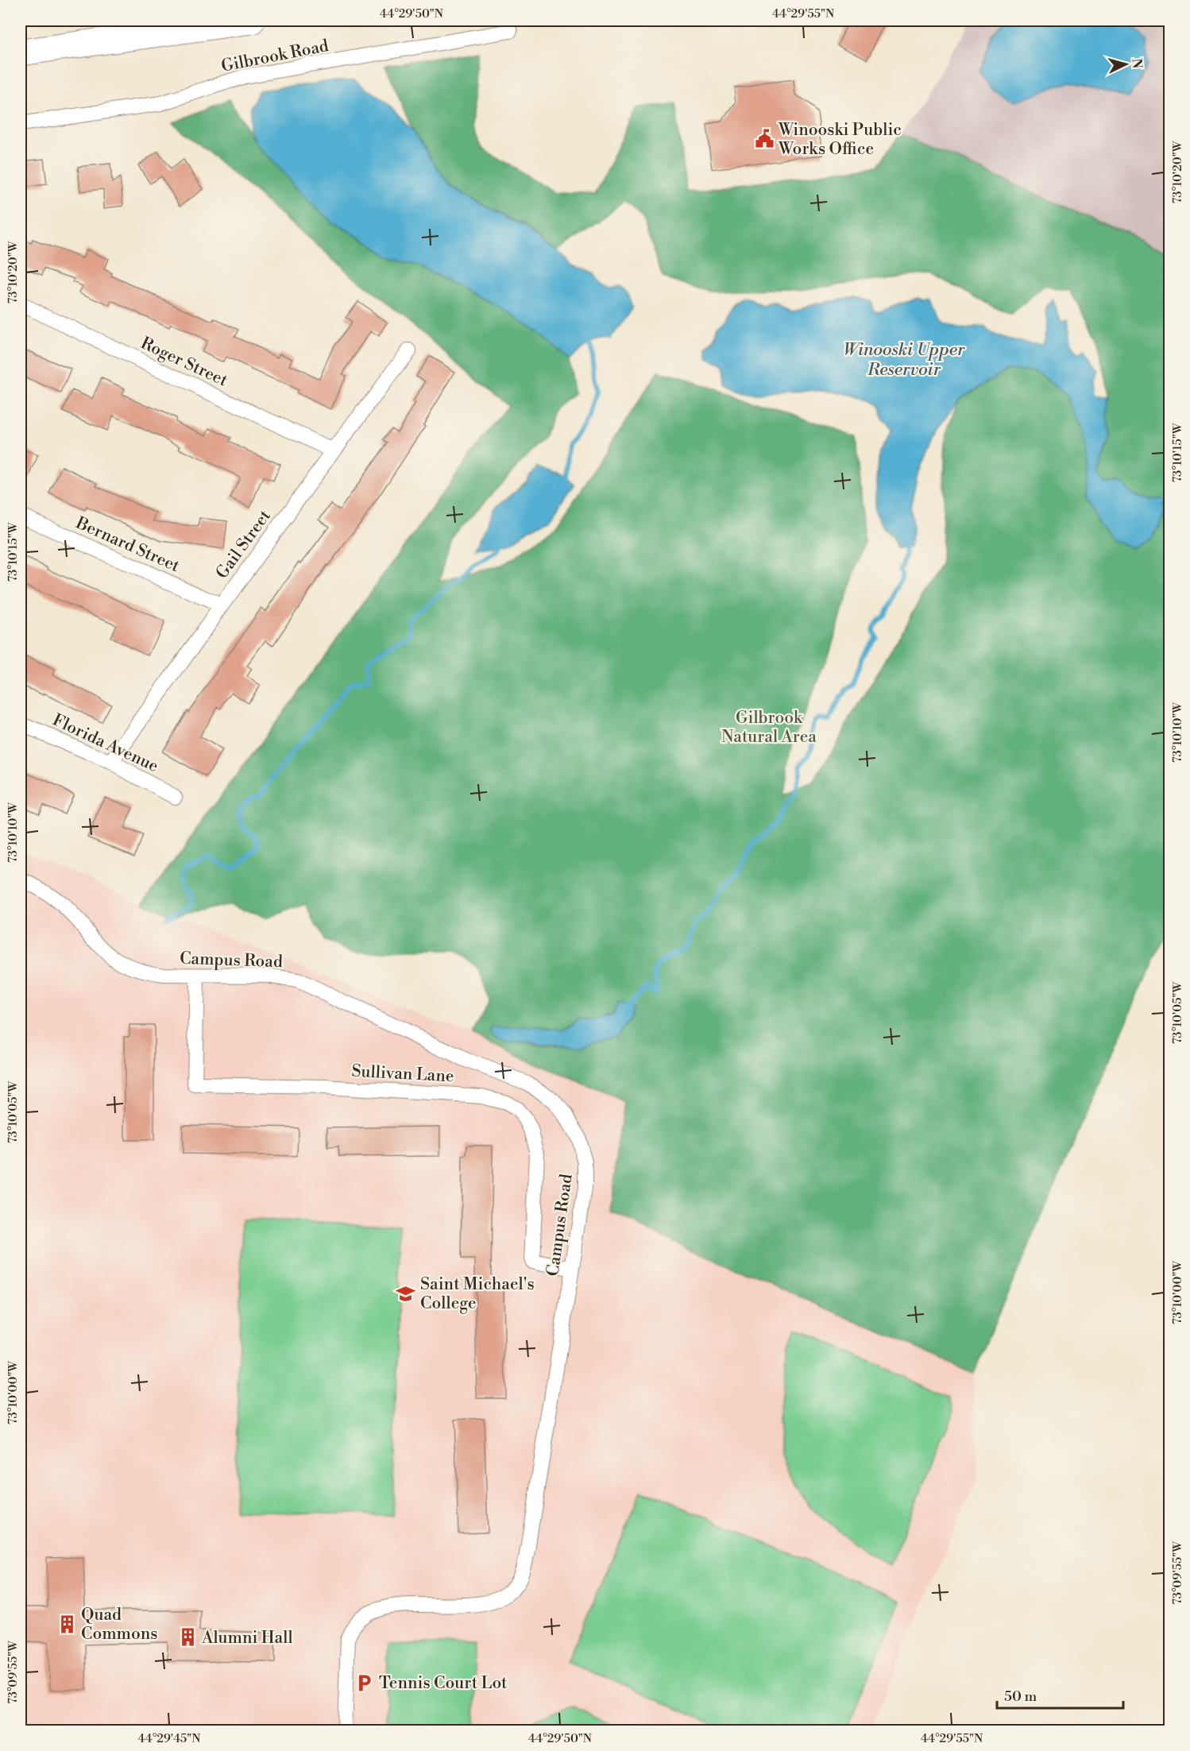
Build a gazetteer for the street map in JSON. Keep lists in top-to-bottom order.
{
  "streets": {
    "street": [
      "Gilbrook Road",
      "Roger Street",
      "Bernard Street",
      "Gail Street",
      "Florida Avenue",
      "Campus Road",
      "Sullivan Lane"
    ]
  },
  "crossings": [
    ["Roger Street", "Gail Street"],
    ["Bernard Street", "Gail Street"],
    ["Gail Street", "Florida Avenue"],
    ["Campus Road", "Sullivan Lane"]
  ],
  "water": ["Winooski Upper Reservoir"],
  "parks": ["Gilbrook Natural Area"],
  "places": {
    "public building": ["Winooski Public Works Office"],
    "school or university": ["Saint Michael's College"],
    "building": ["Quad Commons", "Alumni Hall"],
    "parking": ["Tennis Court Lot"]
  },
  "scale_bar": "50 m",
  "north": "right",
  "coordinates": [
    "44°29'50\"N",
    "44°29'55\"N",
    "73°10'20\"W",
    "73°10'15\"W",
    "73°10'10\"W",
    "73°10'05\"W",
    "73°10'00\"W",
    "73°09'55\"W",
    "44°29'45\"N"
  ]
}
